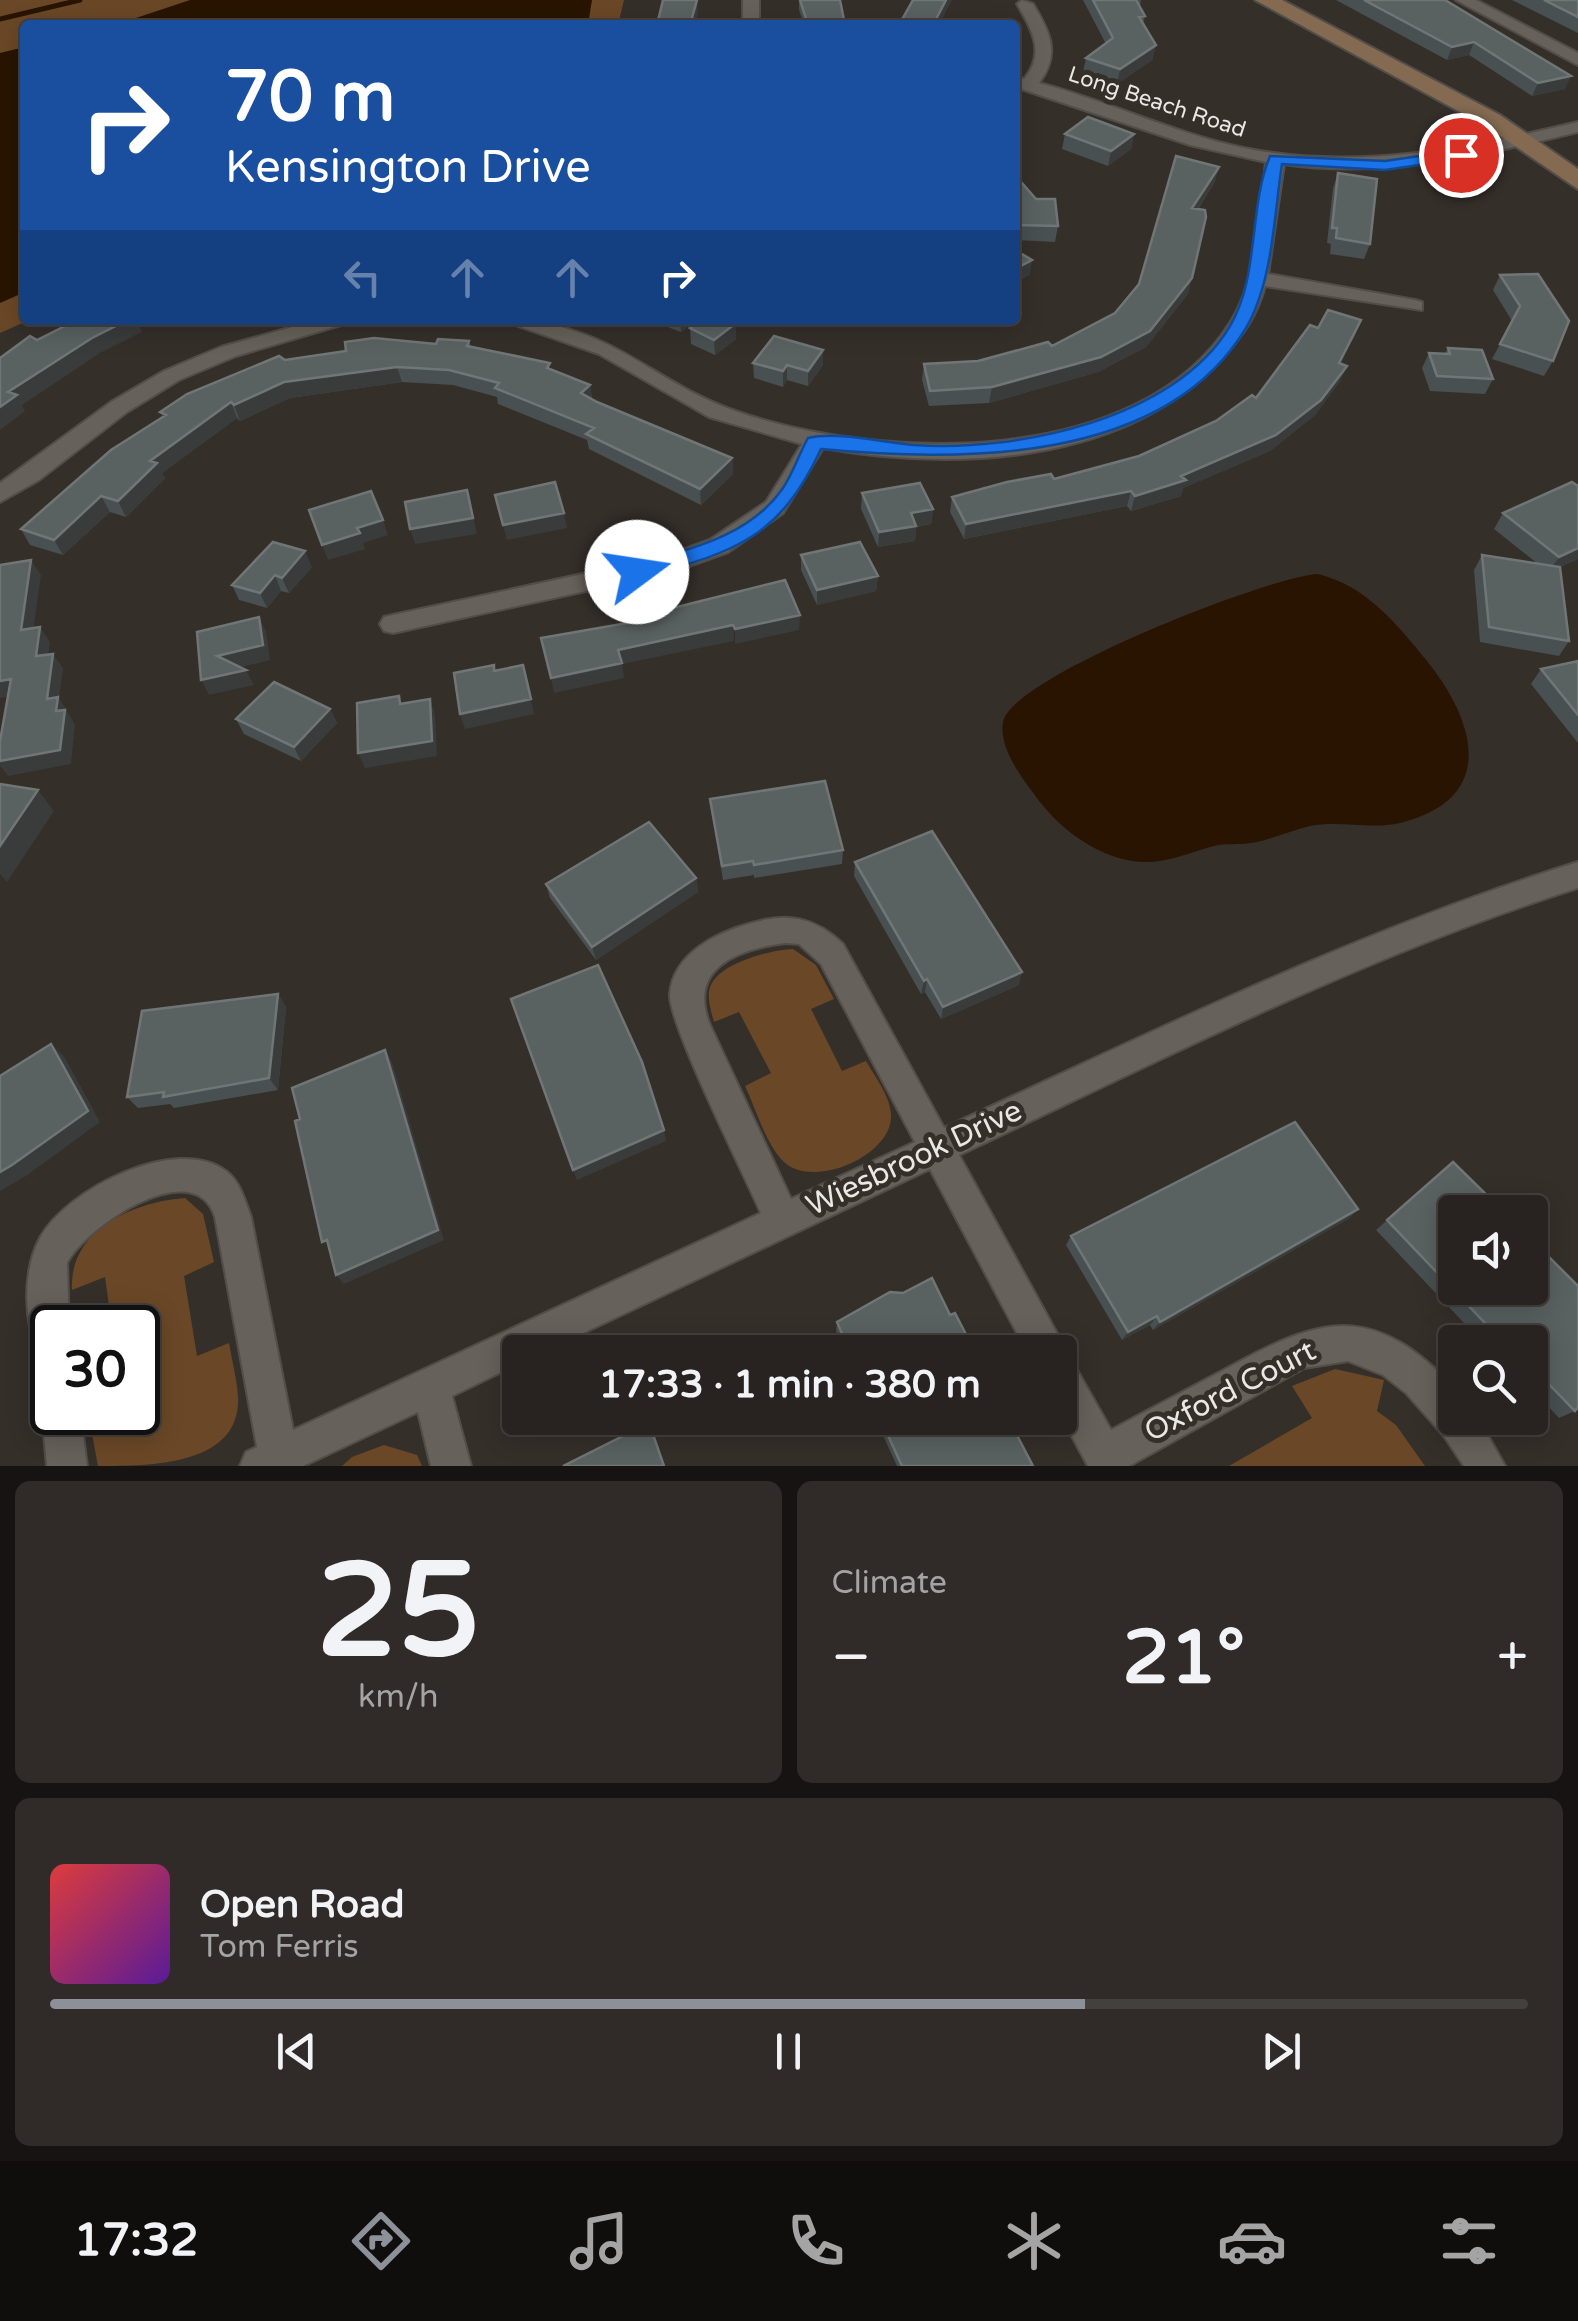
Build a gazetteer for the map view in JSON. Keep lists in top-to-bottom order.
{
  "streets": {
    "street": ["Long Beach Road", "Wiesbrook Drive", "Oxford Court"]
  },
  "page": {
    "turn": ["70 m", "Kensington Drive"],
    "limit": "30",
    "trip": "17:33 · 1 min · 380 m",
    "tile": [
      ["25", "km/h"],
      "Climate"
    ],
    "heat": ["−", "21°", "+"],
    "song": ["Open Road", "Tom Ferris"],
    "tabs": "17:32"
  }
}
